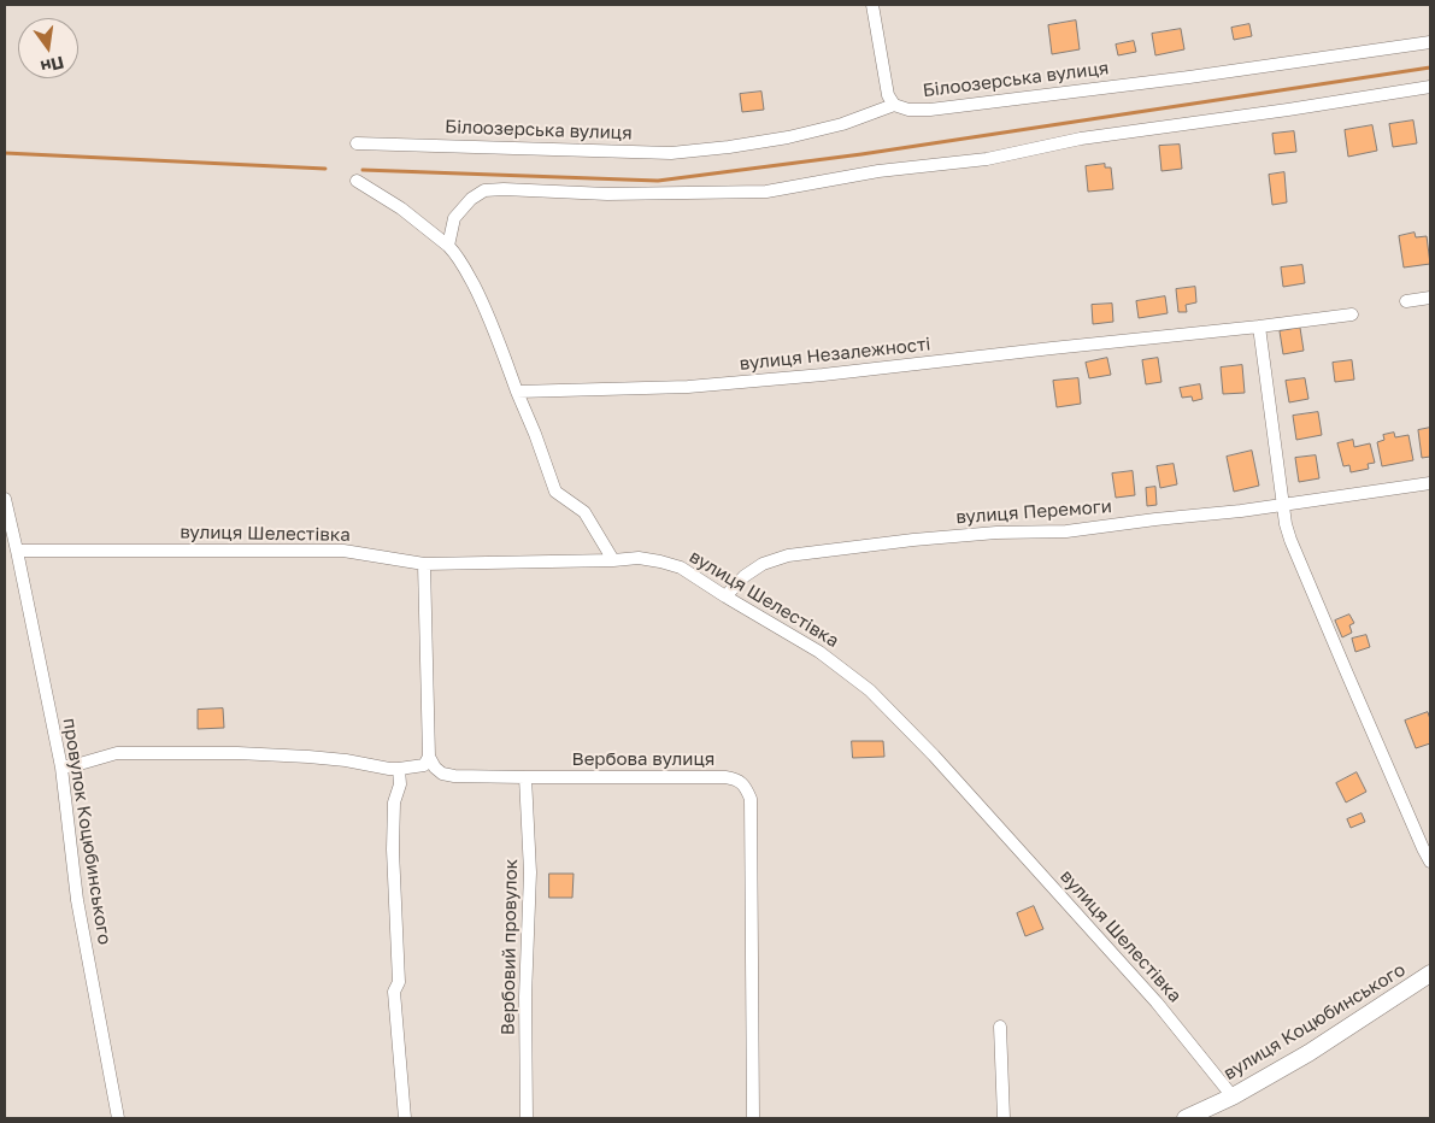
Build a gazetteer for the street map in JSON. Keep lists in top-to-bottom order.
{
  "streets": {
    "street": [
      "Білоозерська вулиця",
      "вулиця Незалежності",
      "вулиця Перемоги",
      "вулиця Шелестівка",
      "Вербова вулиця",
      "провулок Коцюбинського",
      "Вербовий провулок",
      "вулиця Коцюбинського"
    ]
  },
  "crossings": [
    ["вулиця Перемоги", "вулиця Шелестівка"],
    ["вулиця Шелестівка", "провулок Коцюбинського"],
    ["вулиця Шелестівка", "вулиця Коцюбинського"],
    ["Вербова вулиця", "Вербовий провулок"]
  ],
  "north": "bottom"
}
